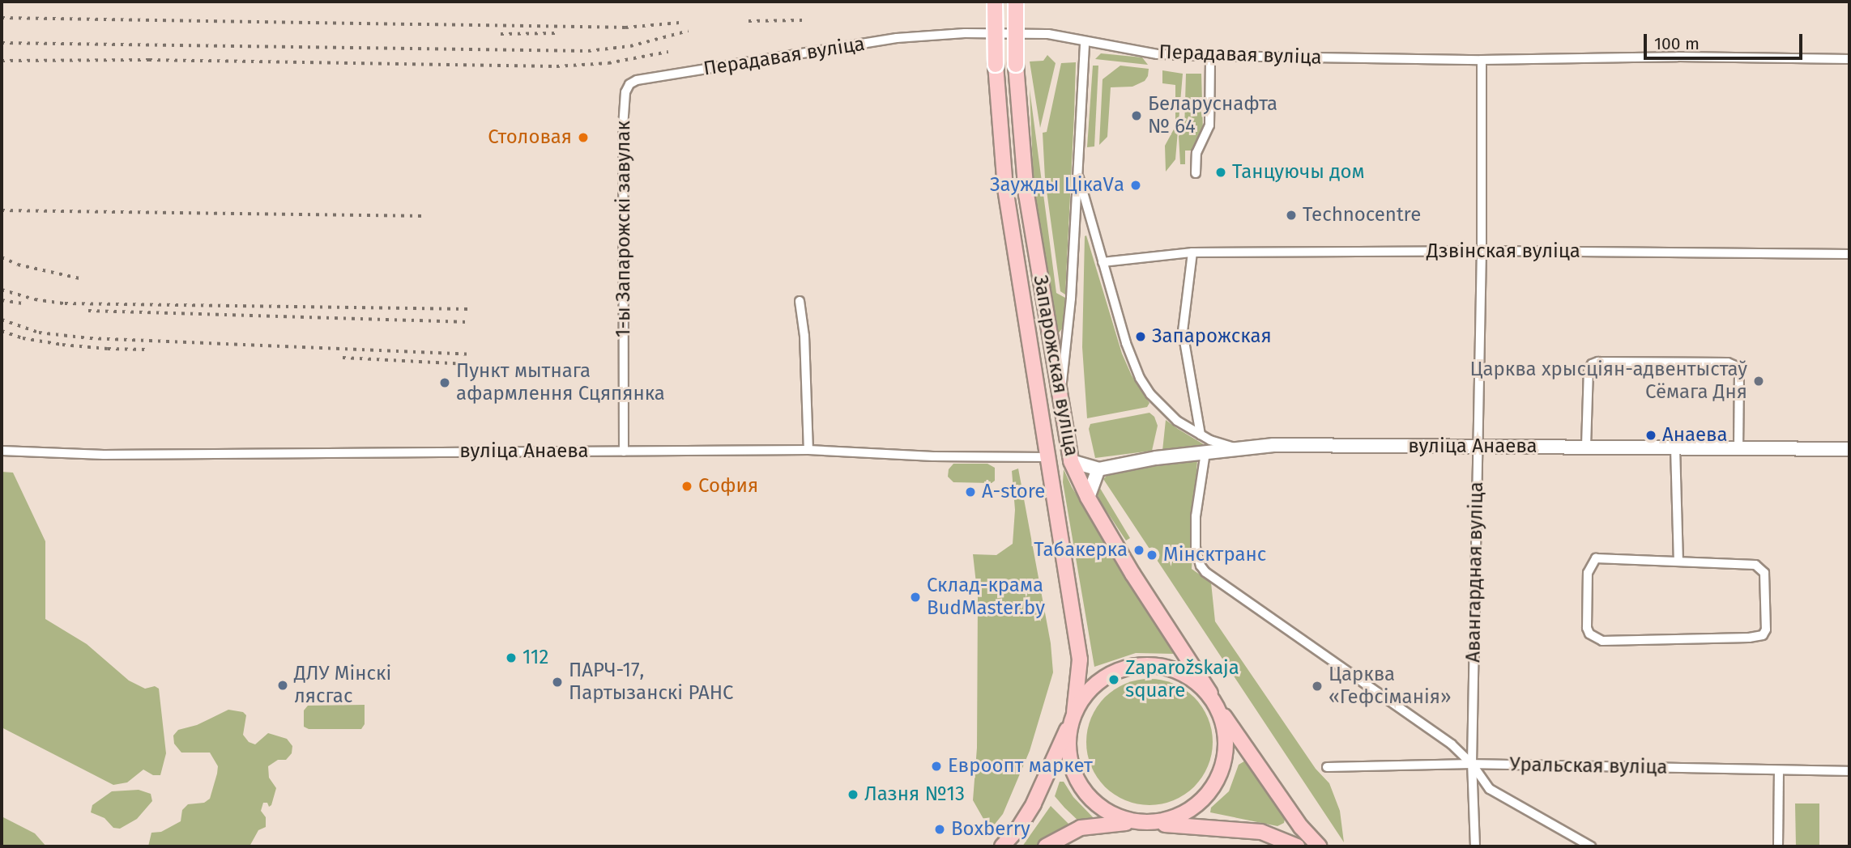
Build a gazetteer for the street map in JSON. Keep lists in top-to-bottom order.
{
  "streets": {
    "main road": ["Запарожская вуліца"],
    "street": [
      "Перадавая вуліца",
      "1-ы Запарожскі завулак",
      "Дзвінская вуліца",
      "вуліца Анаева",
      "Авангардная вуліца",
      "Уральская вуліца"
    ]
  },
  "crossings": [
    ["Перадавая вуліца", "1-ы Запарожскі завулак"],
    ["Перадавая вуліца", "Авангардная вуліца"],
    ["1-ы Запарожскі завулак", "вуліца Анаева"],
    ["Дзвінская вуліца", "Авангардная вуліца"],
    ["Запарожская вуліца", "вуліца Анаева"],
    ["вуліца Анаева", "Авангардная вуліца"],
    ["Авангардная вуліца", "Уральская вуліца"]
  ],
  "places": [
    "Беларуснафта № 64",
    "Столовая",
    "Танцуючы дом",
    "Заужды ЦікаVа",
    "Technocentre",
    "Запарожская",
    "Царква хрысціян-адвентыстаў Сёмага Дня",
    "Пункт мытнага афармлення Сцяпянка",
    "Анаева",
    "София",
    "А-store",
    "Табакерка",
    "Мінсктранс",
    "Склад-крама BudMaster.by",
    "112",
    "Zaparožskaja square",
    "ПАРЧ-17, Партызанскі РАНС",
    "ДЛУ Мінскі лясгас",
    "Царква «Гефсіманія»",
    "Евроопт маркет",
    "Лазня №13",
    "Boxberry"
  ],
  "scale_bar": "100 m"
}
